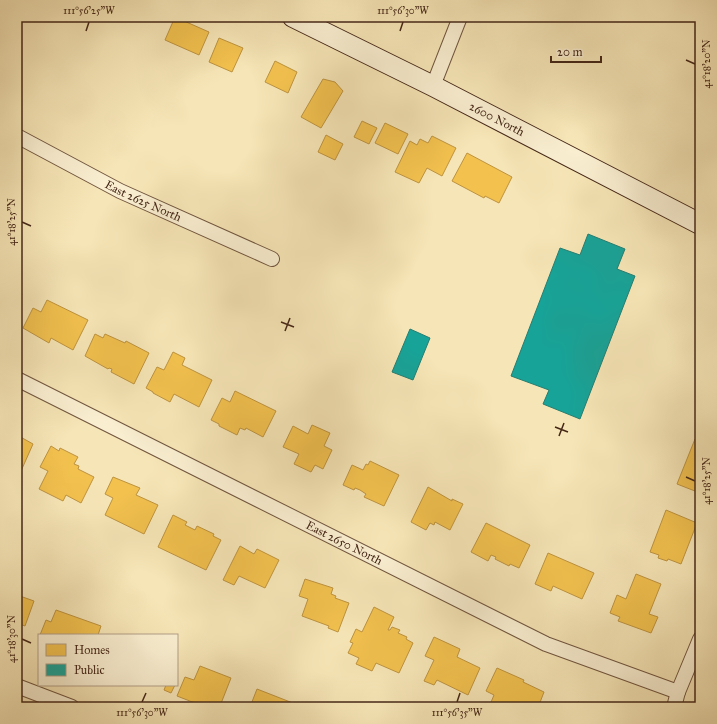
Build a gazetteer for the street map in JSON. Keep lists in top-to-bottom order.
{
  "streets": {
    "street": ["2600 North", "East 2625 North", "East 2650 North"]
  },
  "legend": ["Homes", "Public"],
  "scale_bar": "20 m",
  "coordinates": [
    "111°56'25\"W",
    "111°56'30\"W",
    "41°18'20\"N",
    "41°18'25\"N",
    "41°18'30\"N",
    "111°56'35\"W"
  ]
}
